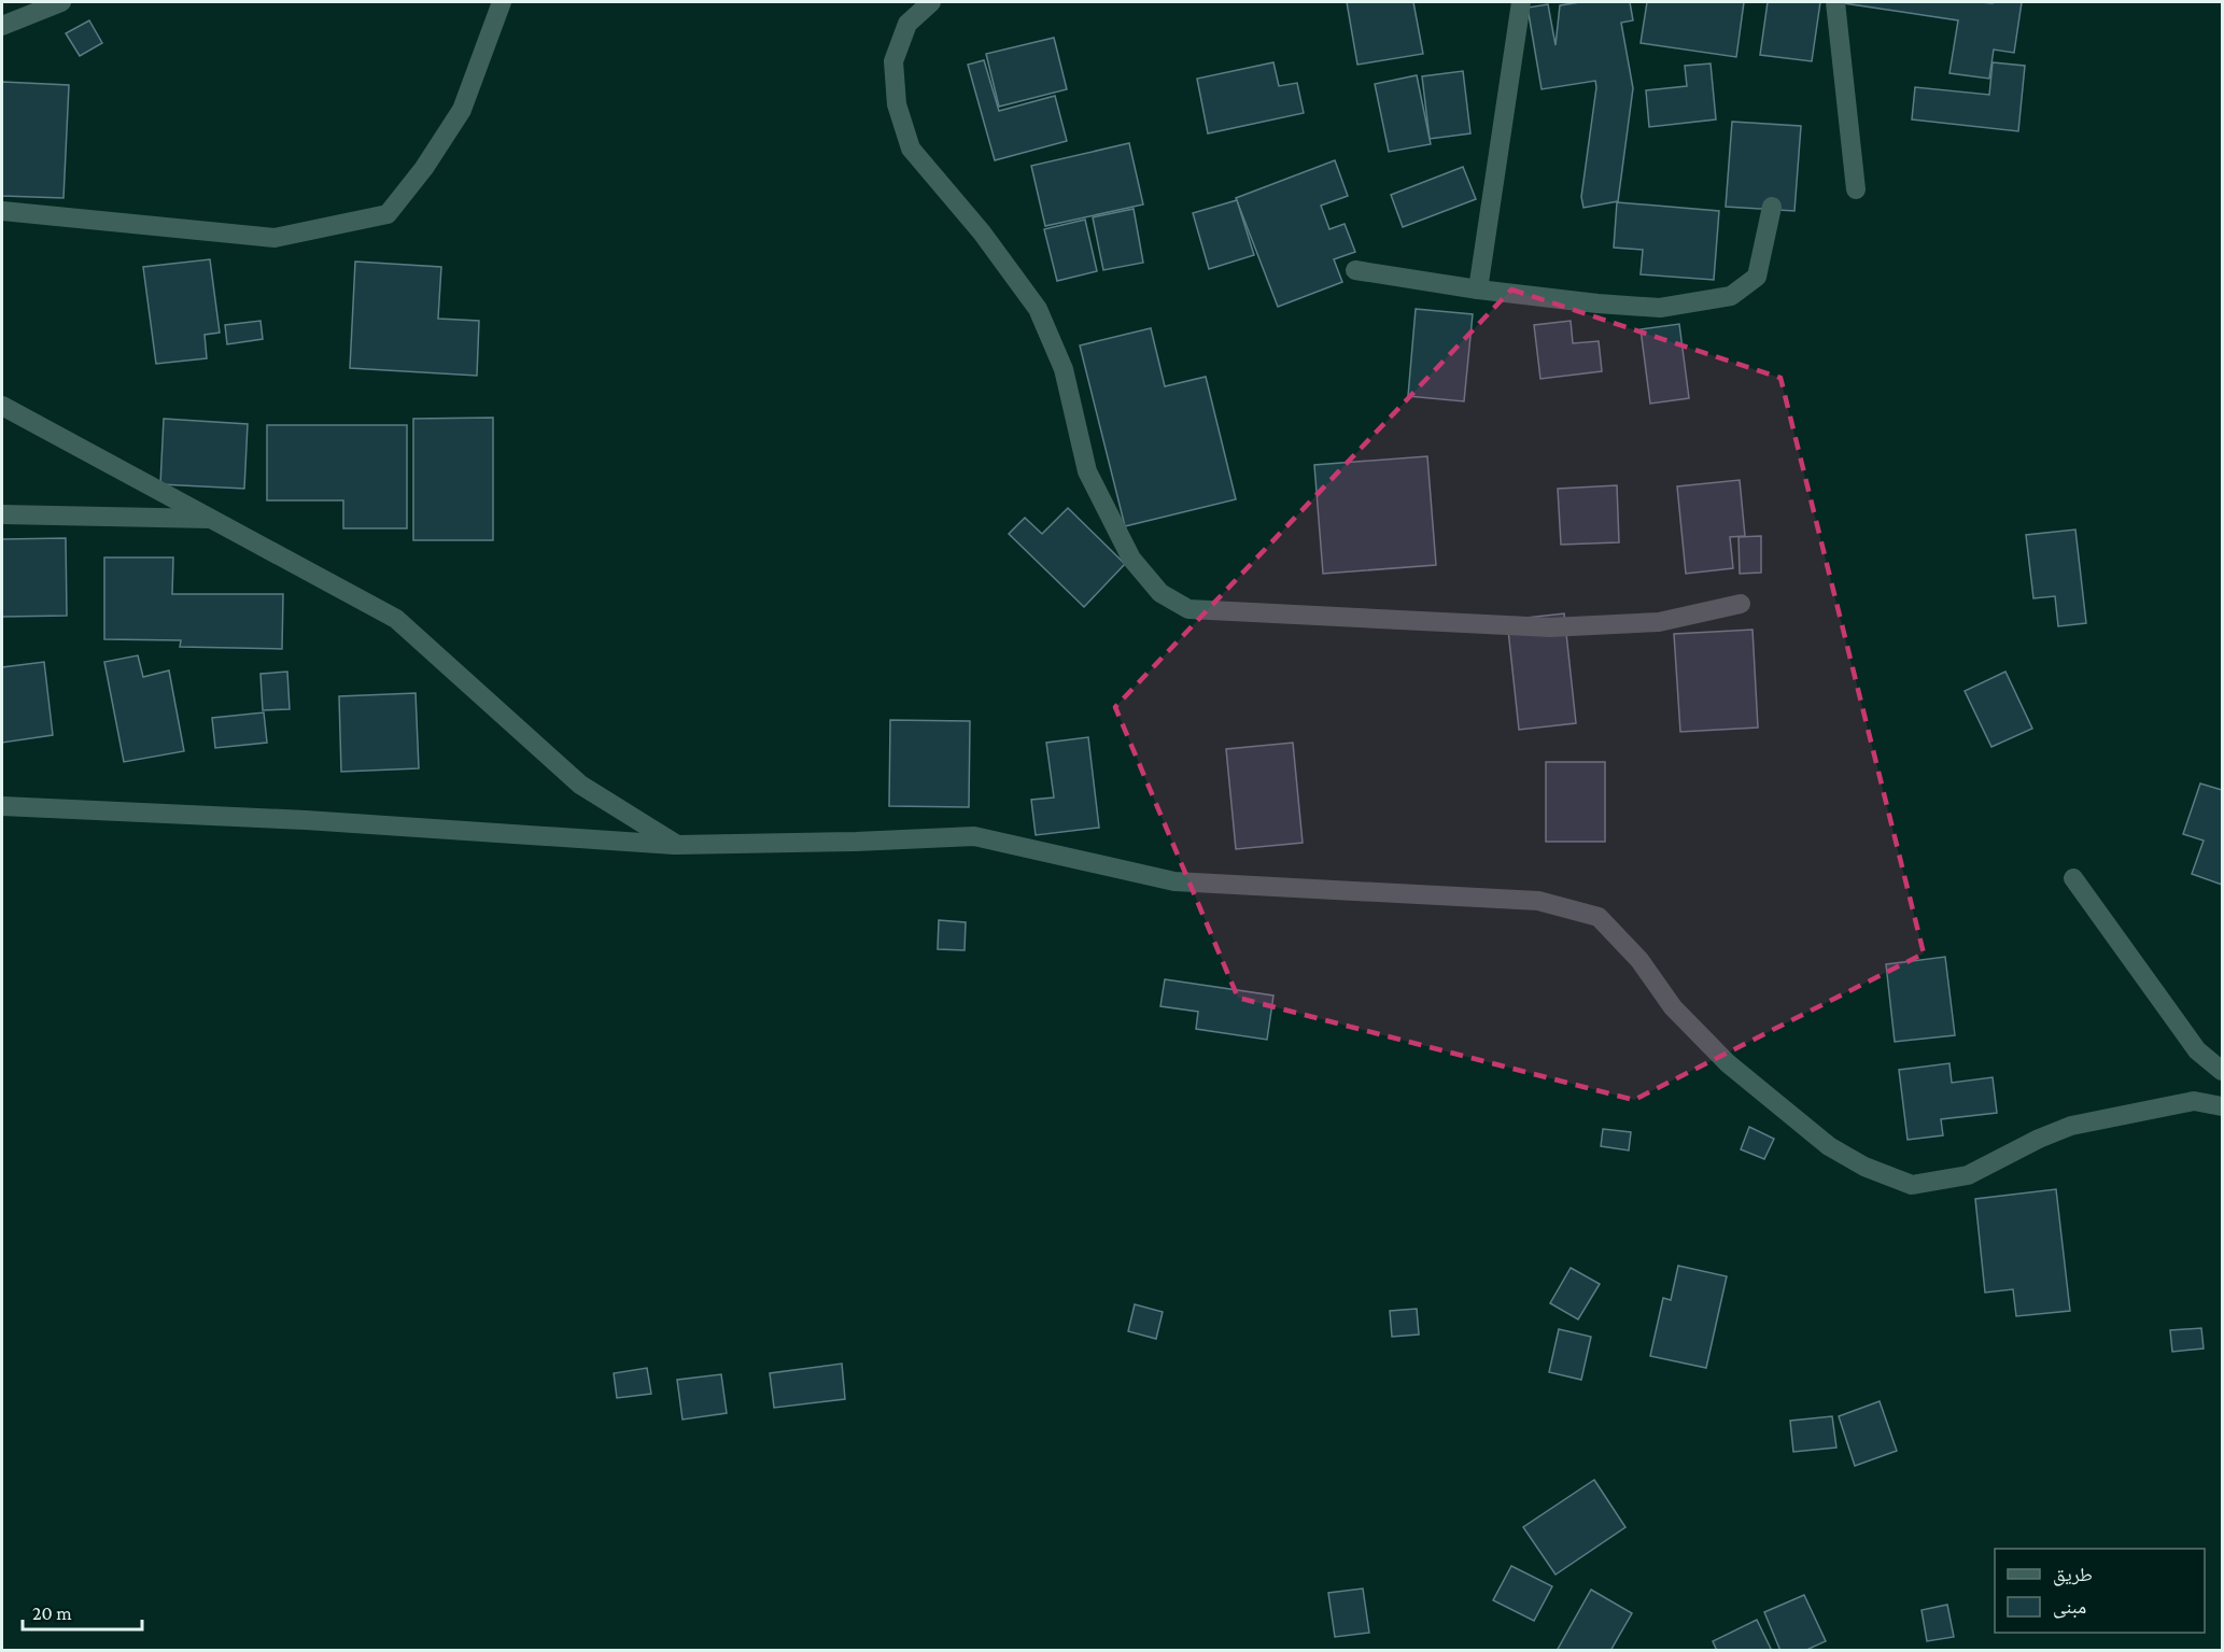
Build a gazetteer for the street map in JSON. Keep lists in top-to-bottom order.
{
  "legend": ["طريق", "مبنى"],
  "scale_bar": "20 m"
}
